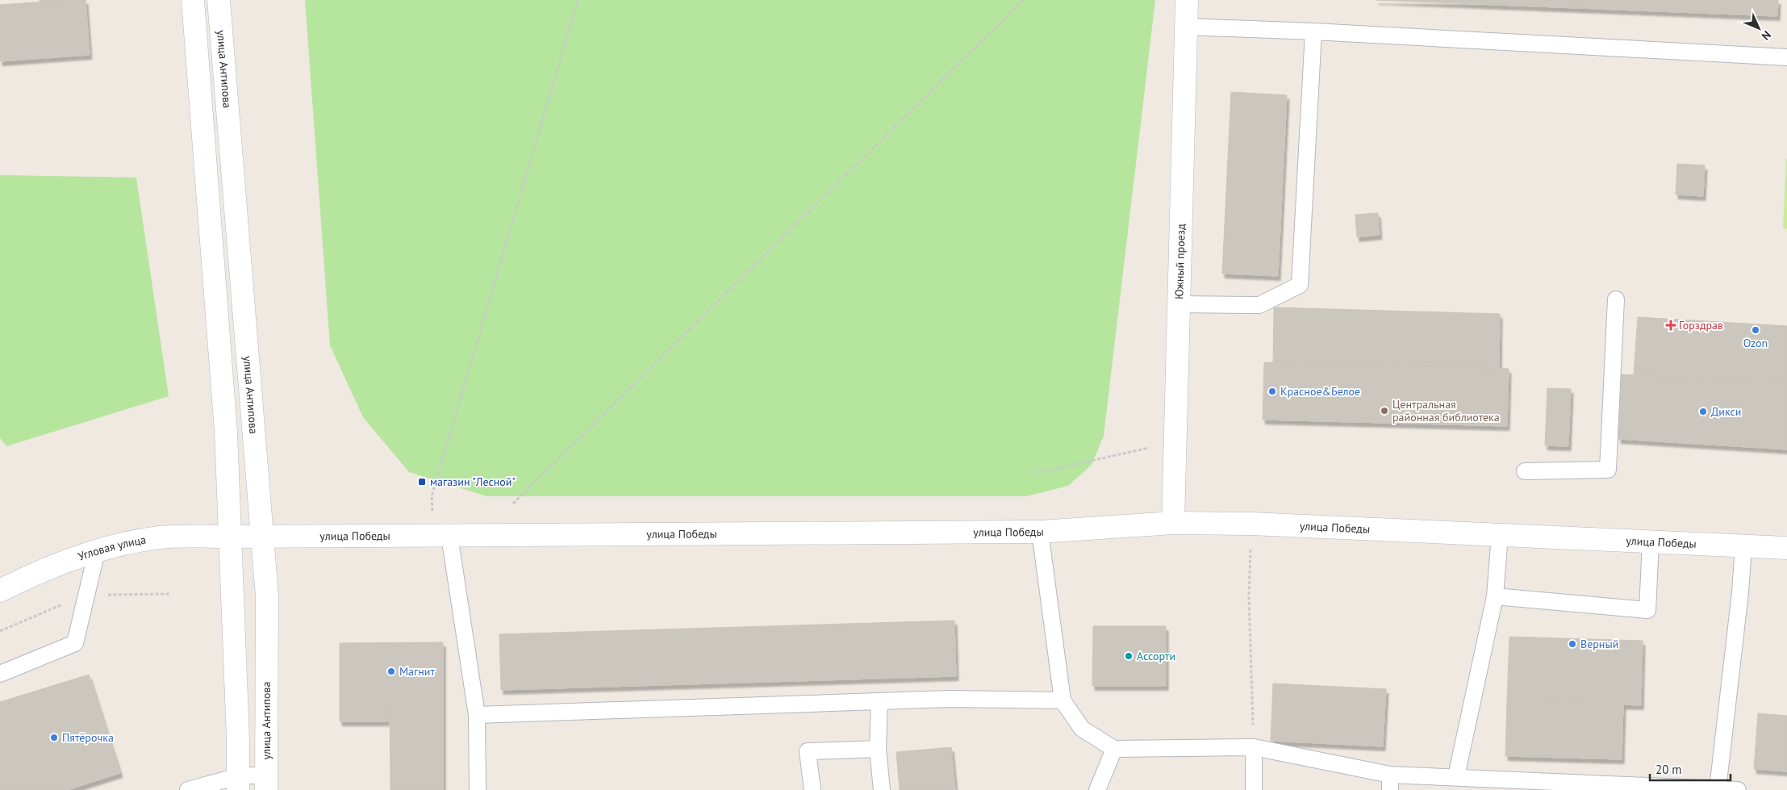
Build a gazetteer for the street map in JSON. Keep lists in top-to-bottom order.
{
  "streets": {
    "street": [
      "улица Антипова",
      "Южный проезд",
      "улица Победы",
      "Угловая улица"
    ]
  },
  "crossings": [
    ["улица Антипова", "улица Победы"],
    ["Южный проезд", "улица Победы"],
    ["улица Победы", "Угловая улица"]
  ],
  "places": {
    "health": ["Горздрав"],
    "other": [
      "Ozon",
      "Красное&Белое",
      "Центральная районная библиотека",
      "Дикси",
      "Верный",
      "Ассорти",
      "Магнит",
      "Пятёрочка"
    ],
    "transit": ["магазин \"Лесной\""]
  },
  "scale_bar": "20 m",
  "north": "bottom right"
}
